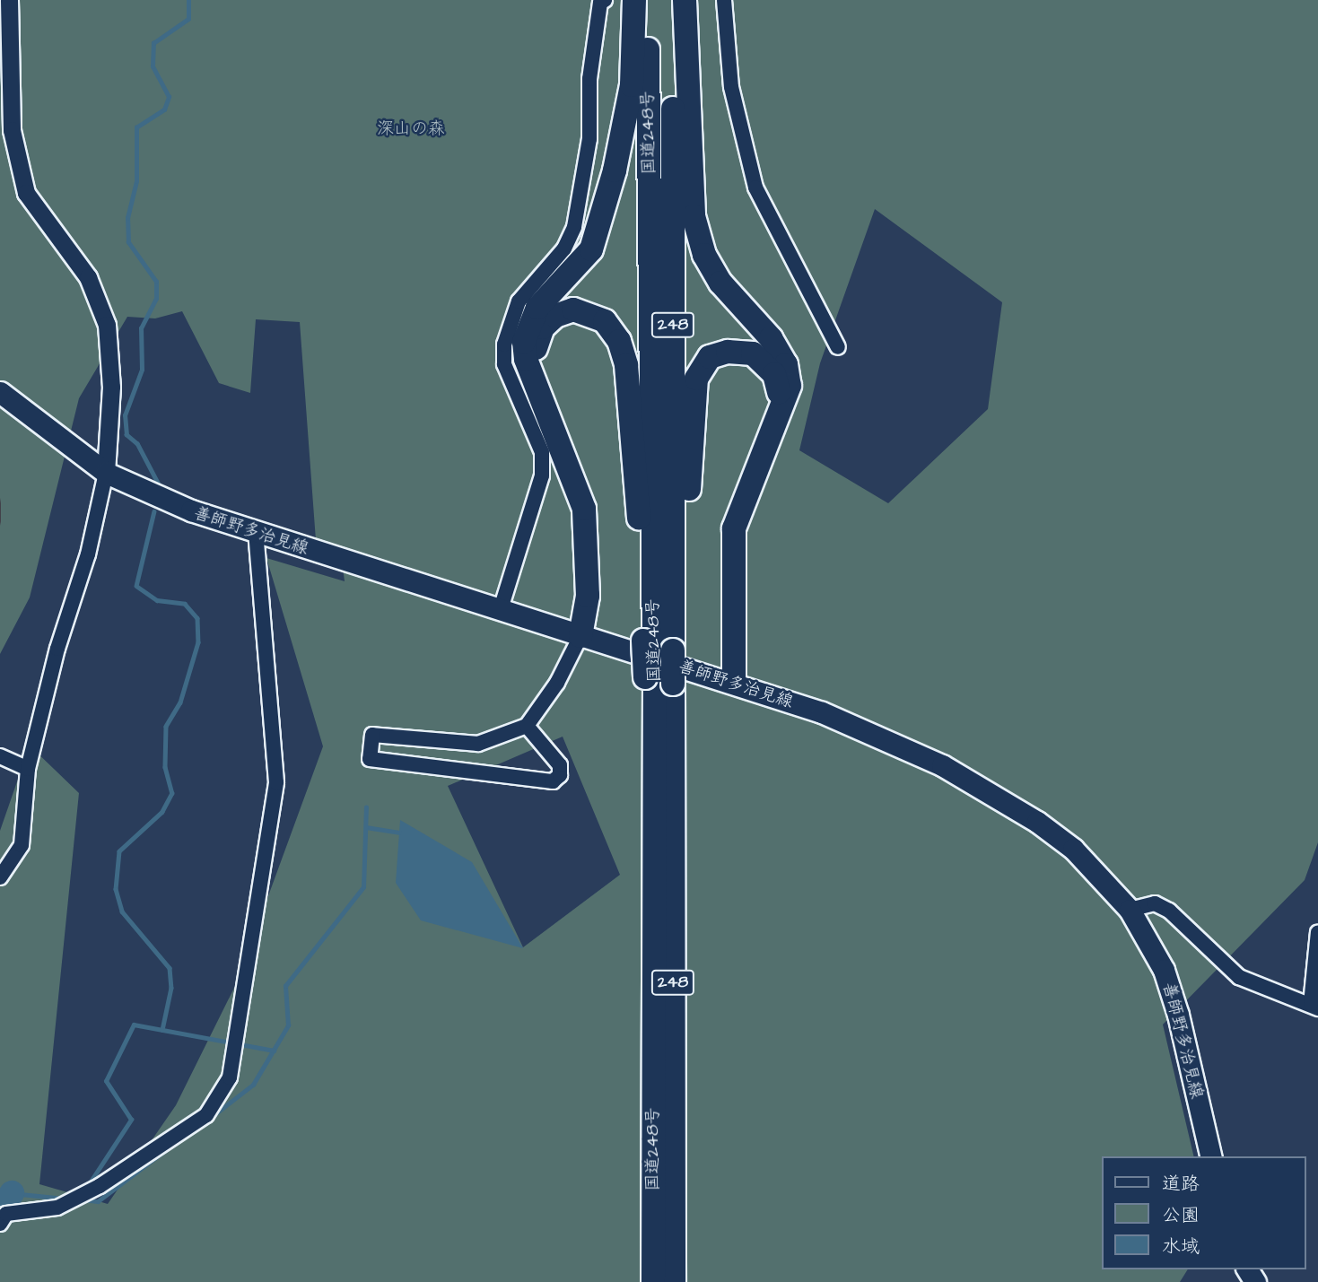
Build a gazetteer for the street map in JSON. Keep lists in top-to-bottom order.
{
  "streets": {
    "highway": ["国道248号", "248"],
    "main road": ["善師野多治見線"]
  },
  "parks": ["深山の森"],
  "legend": ["道路", "公園", "水域"]
}
